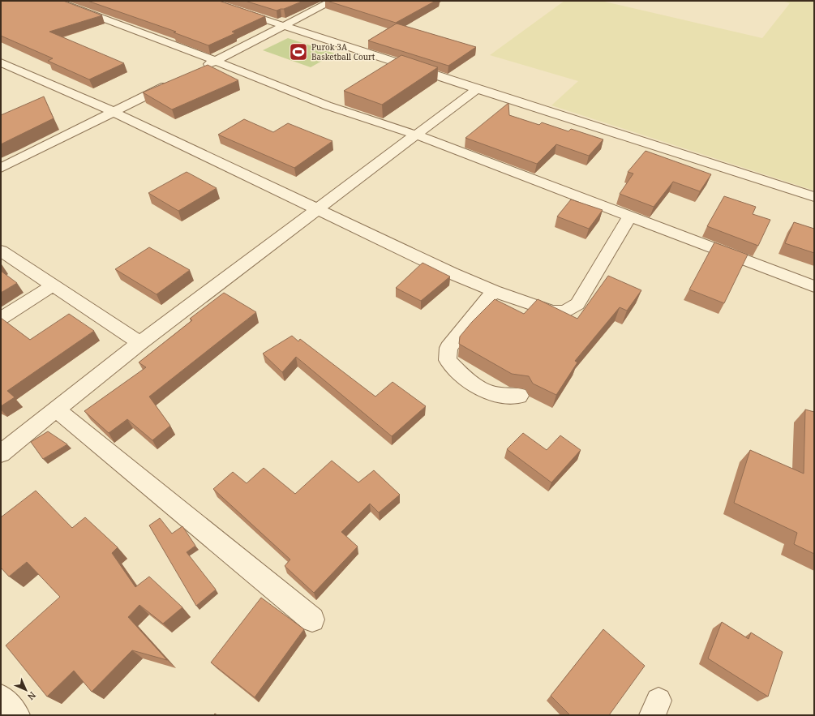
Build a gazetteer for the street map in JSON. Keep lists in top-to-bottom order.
{
  "places": {
    "sports": ["Purok 3A Basketball Court"]
  },
  "north": "bottom right"
}
